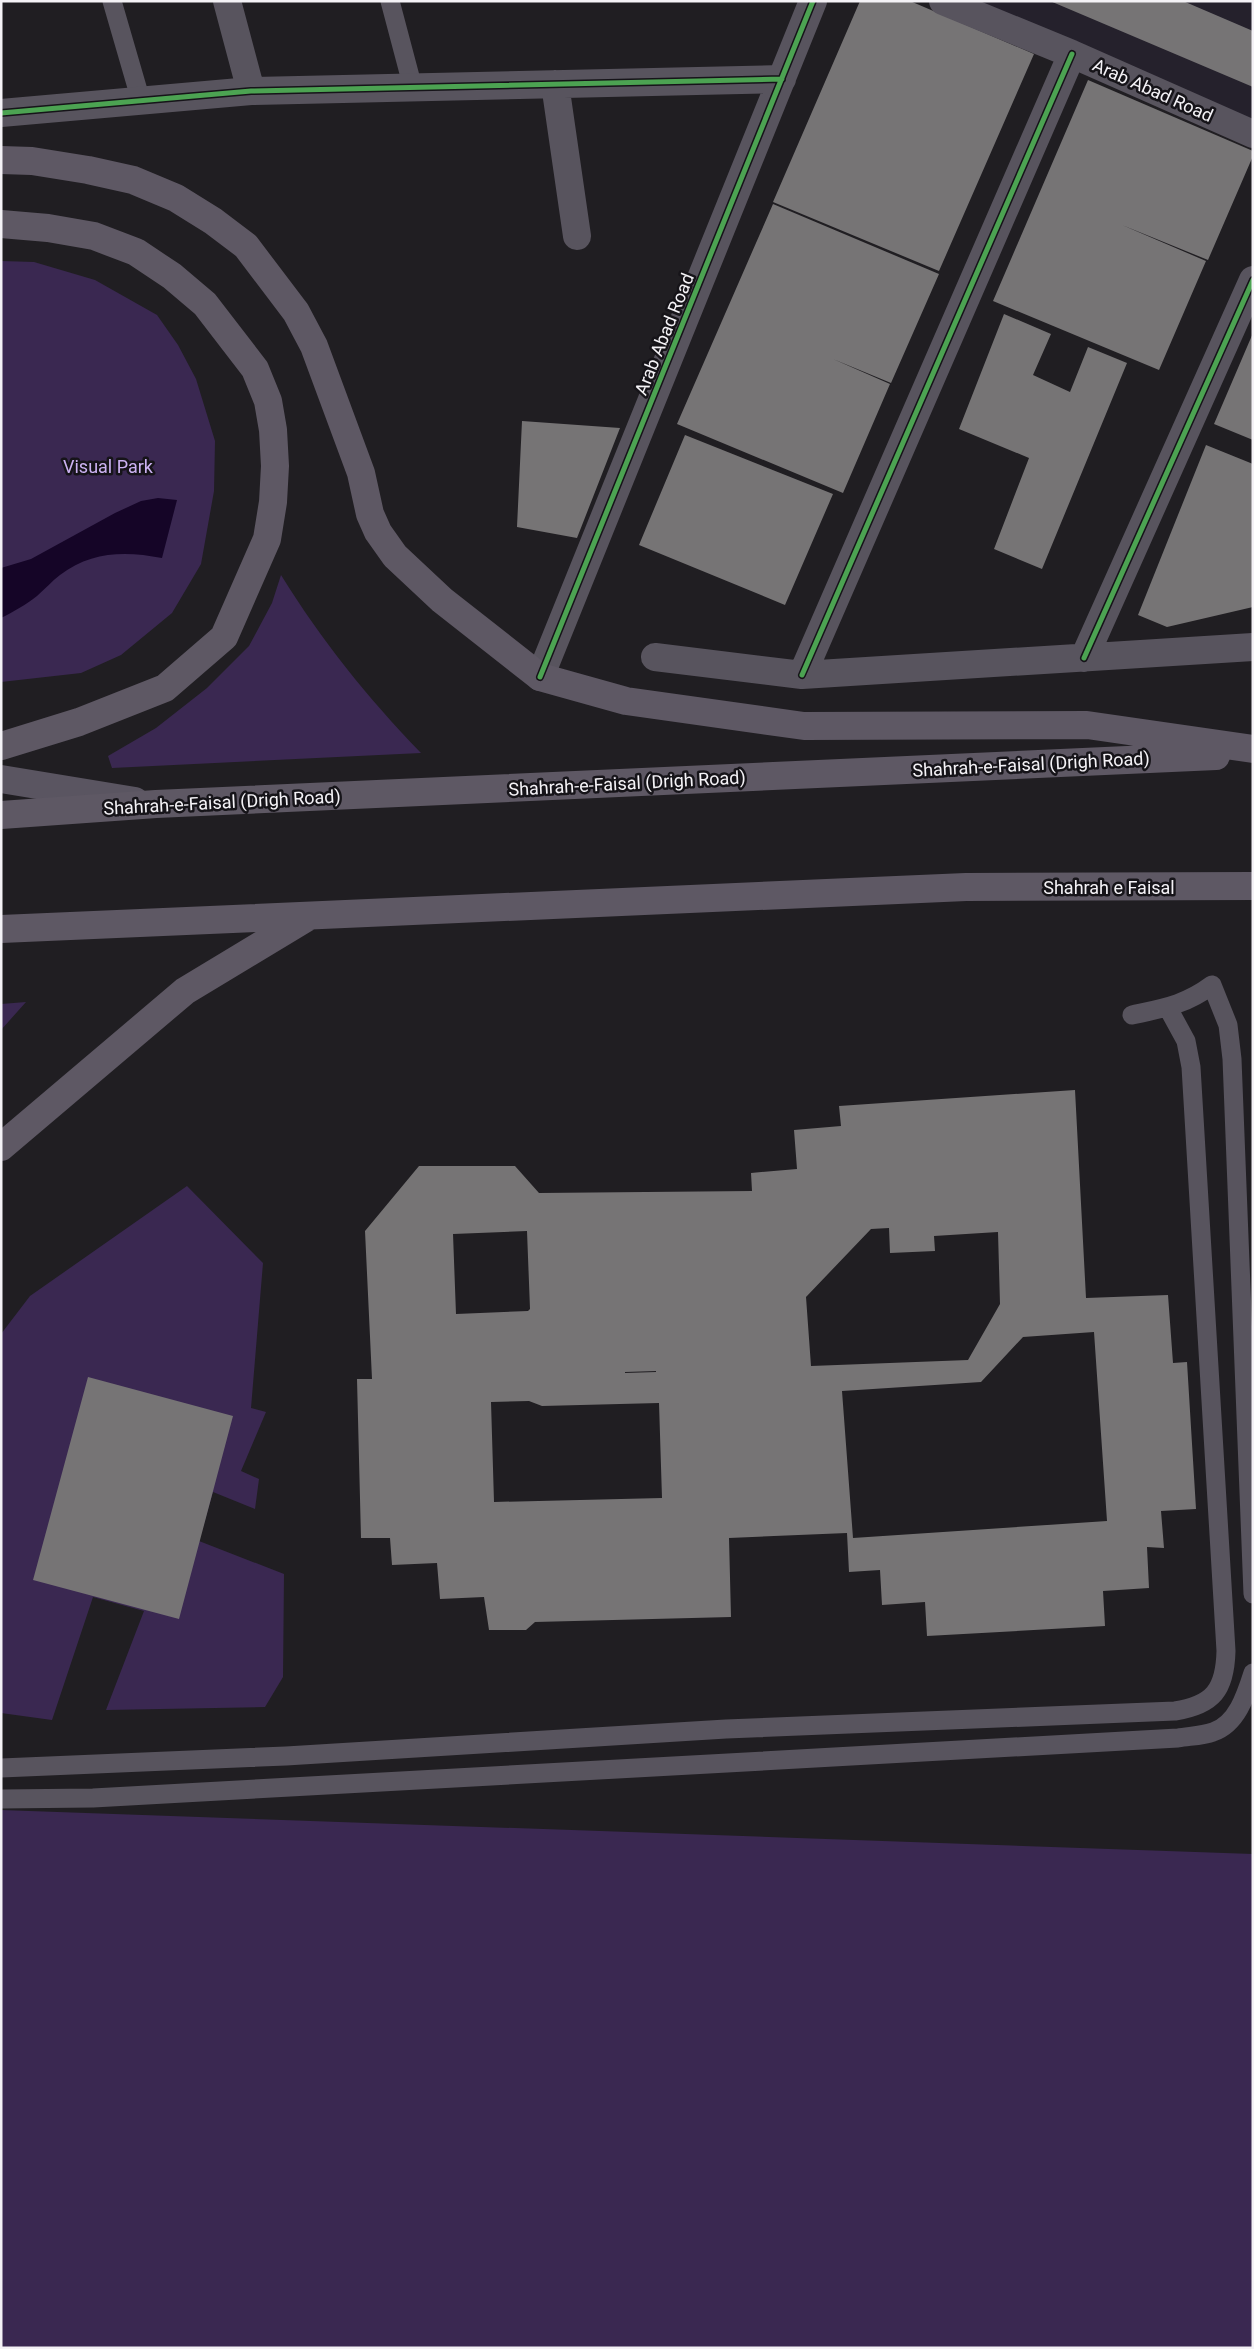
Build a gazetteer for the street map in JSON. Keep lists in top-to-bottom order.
{
  "streets": {
    "highway": ["Shahrah-e-Faisal (Drigh Road)", "Shahrah e Faisal"],
    "street": ["Arab Abad Road"]
  },
  "parks": ["Visual Park"]
}
